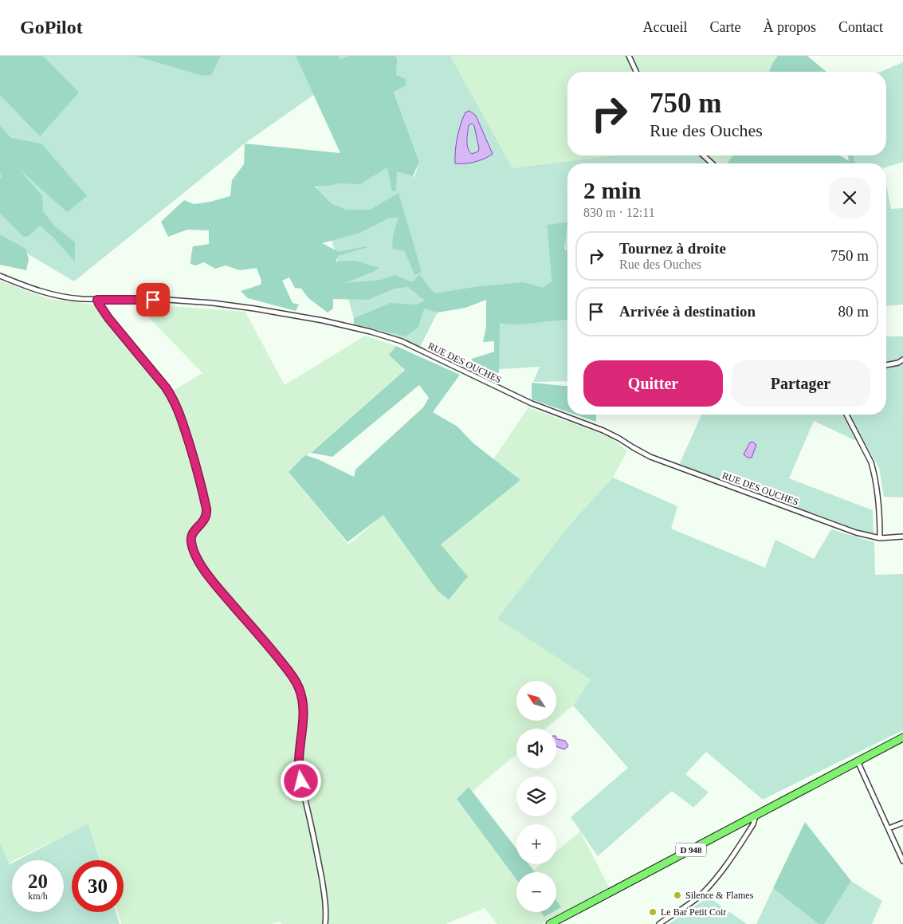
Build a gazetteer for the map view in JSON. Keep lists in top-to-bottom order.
{
  "streets": {
    "main road": ["D 948"],
    "street": ["RUE DES OUCHES"]
  },
  "places": ["Silence & Flames", "Le Bar Petit Coir"],
  "north": "top left",
  "page": {
    "header": "GoPilot",
    "nav": [
      "Accueil",
      "Carte",
      "À propos",
      "Contact"
    ],
    "turn": ["750 m", "Rue des Ouches"],
    "heading": ["2 min", "830 m · 12:11"],
    "list": [
      {
        "name": "Tournez à droite",
        "note": "Rue des Ouches",
        "value": "750 m"
      },
      {
        "name": "Arrivée à destination",
        "value": "80 m"
      }
    ],
    "buttons": ["Quitter", "Partager"],
    "map_buttons": ["+", "−"],
    "speed": "20 km/h",
    "limit": "30"
  }
}
